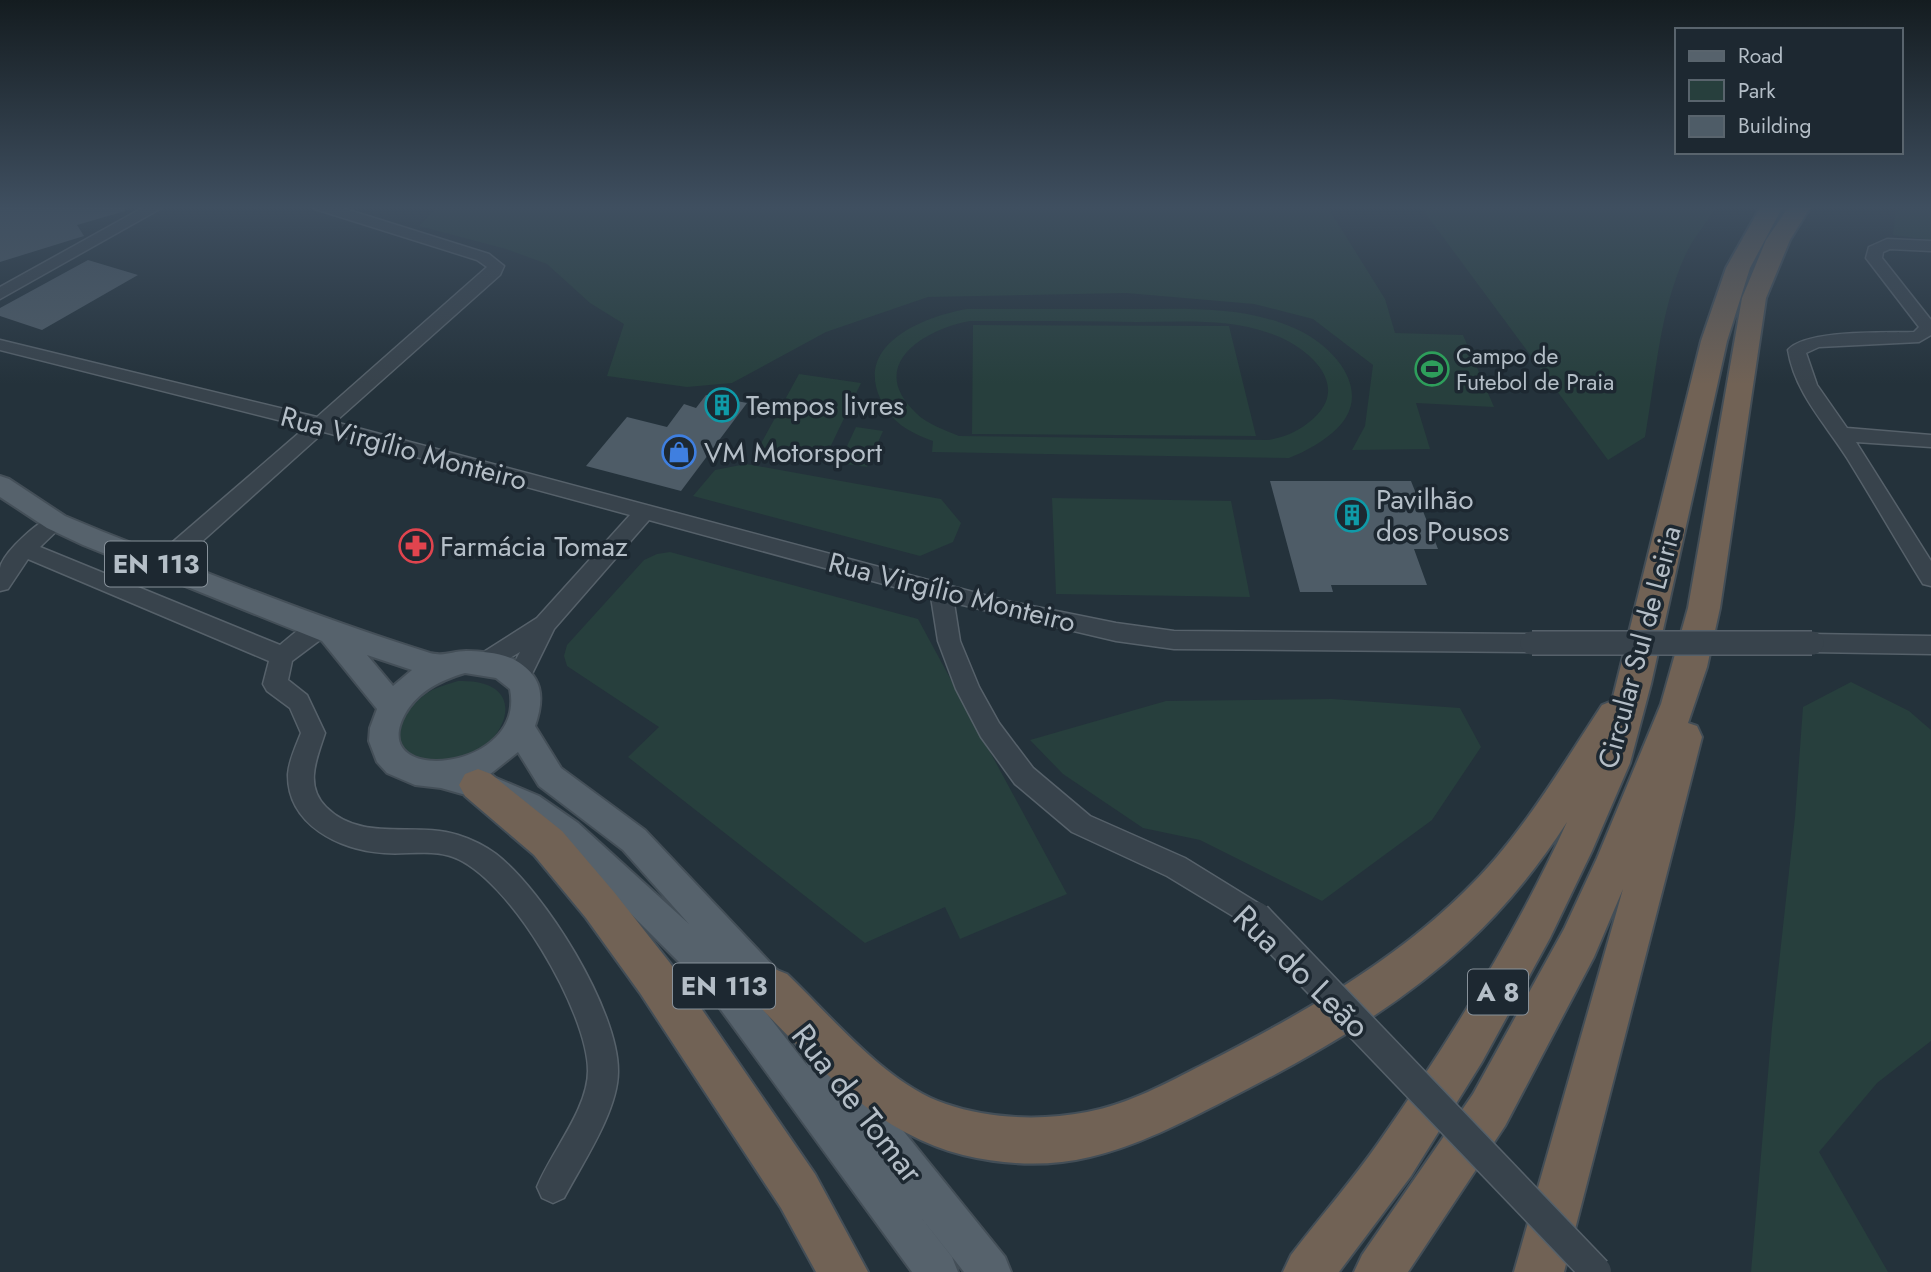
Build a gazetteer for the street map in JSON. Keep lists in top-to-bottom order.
{
  "streets": {
    "highway": ["Circular Sul de Leiria", "A 8"],
    "main road": ["EN 113", "Rua de Tomar"],
    "street": ["Rua Virgílio Monteiro", "Rua do Leão"]
  },
  "crossings": [
    ["Rua Virgílio Monteiro", "Rua do Leão"],
    ["EN 113", "Rua de Tomar"]
  ],
  "places": {
    "sports": ["Campo de Futebol de Praia"],
    "building": ["Tempos livres", "Pavilhão dos Pousos"],
    "shop": ["VM Motorsport"],
    "pharmacy": ["Farmácia Tomaz"]
  },
  "legend": ["Road", "Park", "Building"]
}
